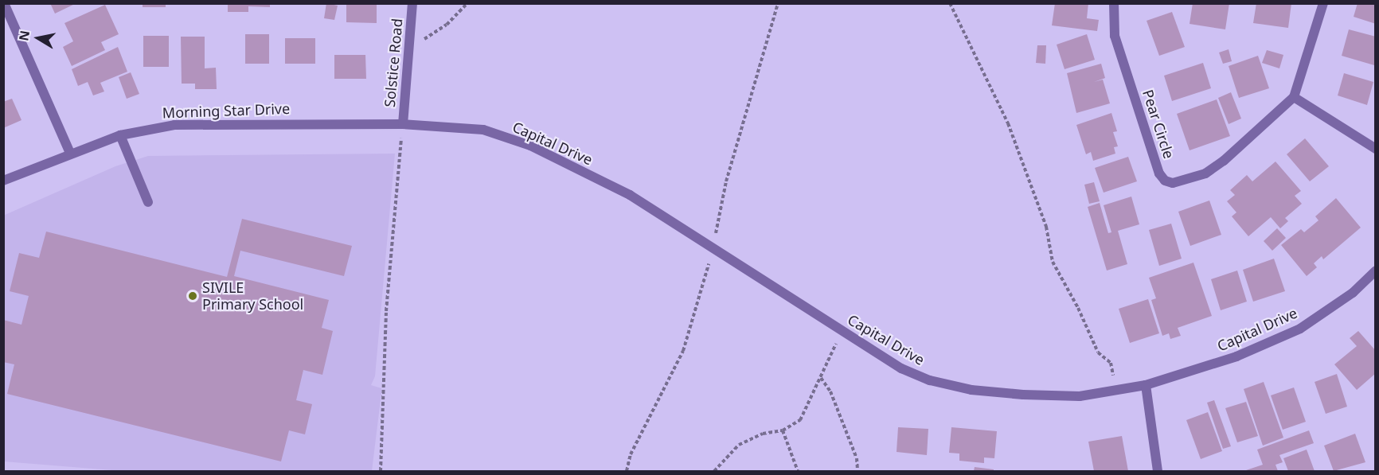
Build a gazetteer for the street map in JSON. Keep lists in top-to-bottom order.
{
  "streets": {
    "street": [
      "Solstice Road",
      "Morning Star Drive",
      "Pear Circle",
      "Capital Drive"
    ]
  },
  "crossings": [
    ["Solstice Road", "Morning Star Drive"],
    ["Solstice Road", "Capital Drive"],
    ["Morning Star Drive", "Capital Drive"]
  ],
  "places": ["SIVILE Primary School"],
  "north": "left"
}
